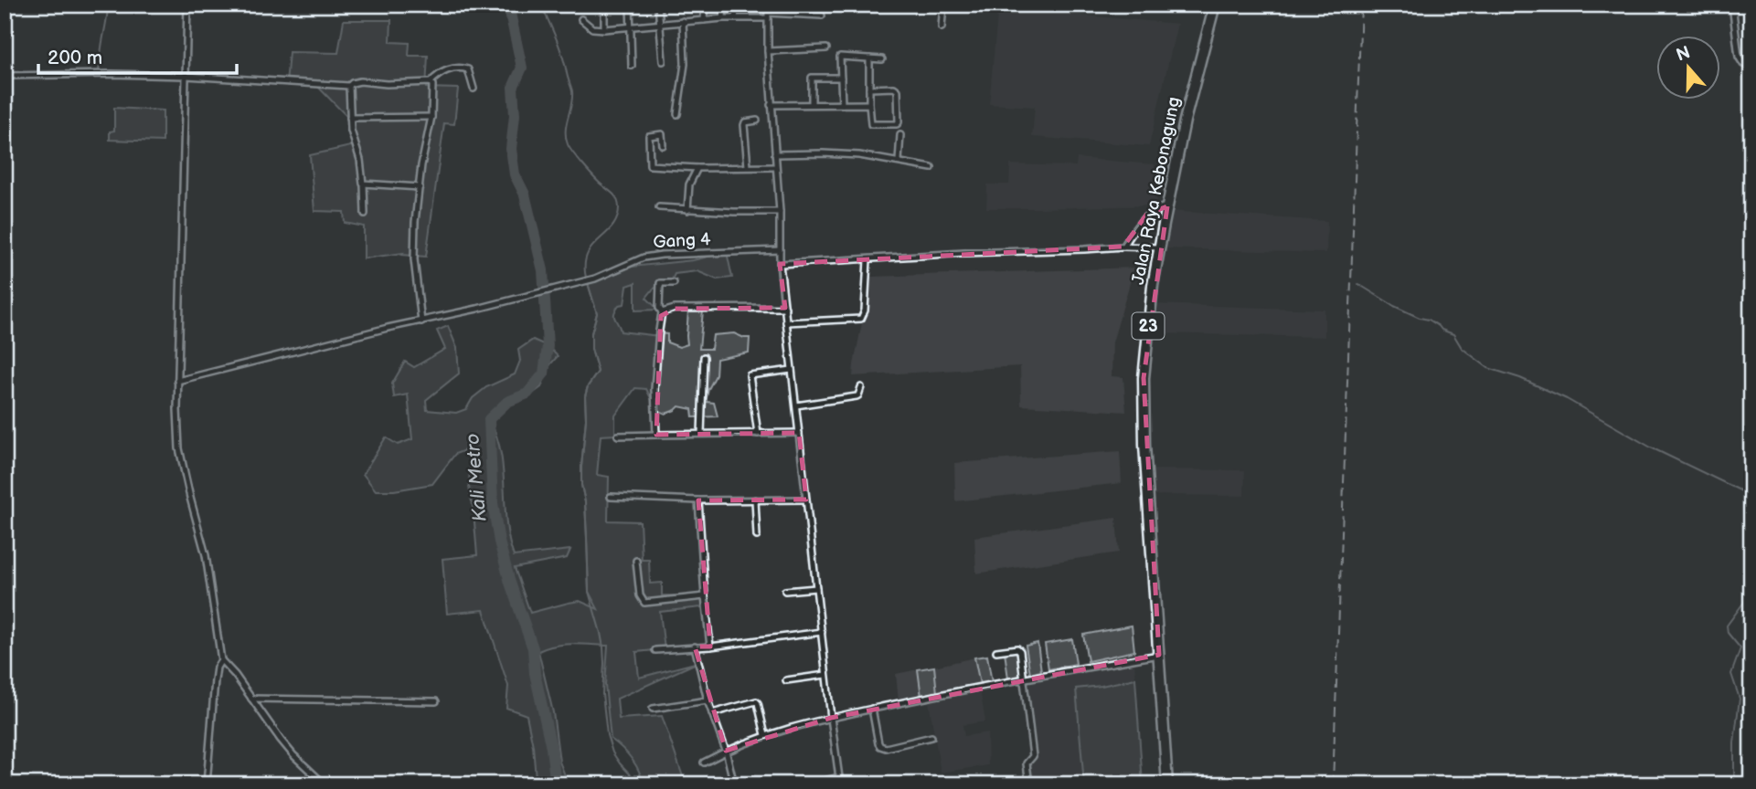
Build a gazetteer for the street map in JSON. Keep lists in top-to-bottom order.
{
  "streets": {
    "highway": ["Jalan Raya Kebonagung", "23"],
    "street": ["Gang 4"]
  },
  "crossings": [
    ["Jalan Raya Kebonagung", "23"]
  ],
  "water": ["Kali Metro"],
  "scale_bar": "200 m",
  "north": "top"
}
